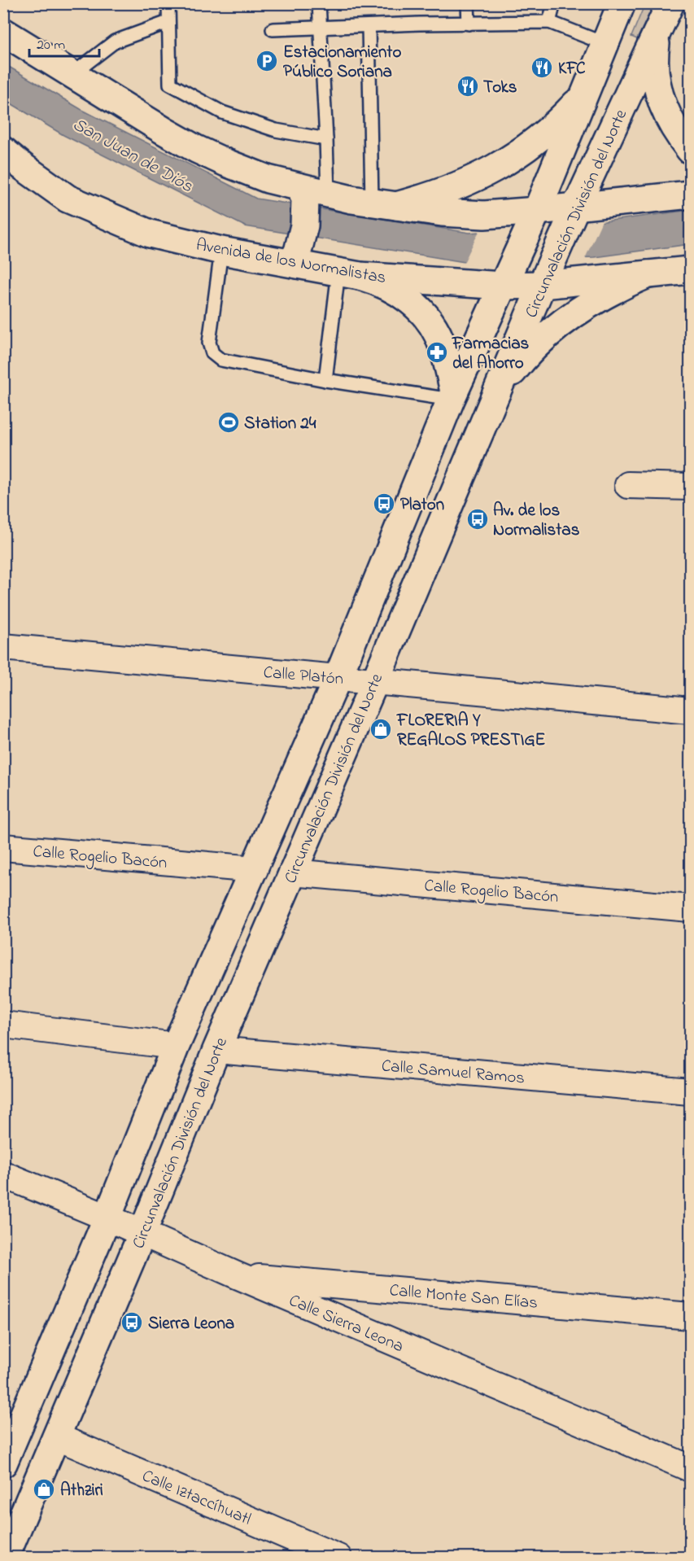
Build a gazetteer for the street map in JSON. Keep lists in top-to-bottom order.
{
  "streets": {
    "main road": ["Circunvalación División del Norte", "Avenida de los Normalistas"],
    "street": [
      "Calle Platón",
      "Calle Rogelio Bacón",
      "Calle Samuel Ramos",
      "Calle Monte San Elías",
      "Calle Sierra Leona",
      "Calle Iztaccíhuatl"
    ]
  },
  "crossings": [
    ["Circunvalación División del Norte", "Avenida de los Normalistas"],
    ["Circunvalación División del Norte", "Calle Platón"],
    ["Circunvalación División del Norte", "Calle Rogelio Bacón"],
    ["Circunvalación División del Norte", "Calle Samuel Ramos"],
    ["Circunvalación División del Norte", "Calle Sierra Leona"],
    ["Circunvalación División del Norte", "Calle Iztaccíhuatl"],
    ["Calle Monte San Elías", "Calle Sierra Leona"]
  ],
  "water": ["San Juan de Diós"],
  "places": {
    "parking": ["Estacionamiento Público Soriana"],
    "restaurant": ["KFC", "Toks"],
    "pharmacy": ["Farmacias del Ahorro"],
    "sports": ["Station 24"],
    "bus stop": ["Platon", "Av. de los Normalistas", "Sierra Leona"],
    "shop": ["FLORERIA Y REGALOS PRESTIGE", "Athziri"]
  },
  "scale_bar": "20 m"
}
